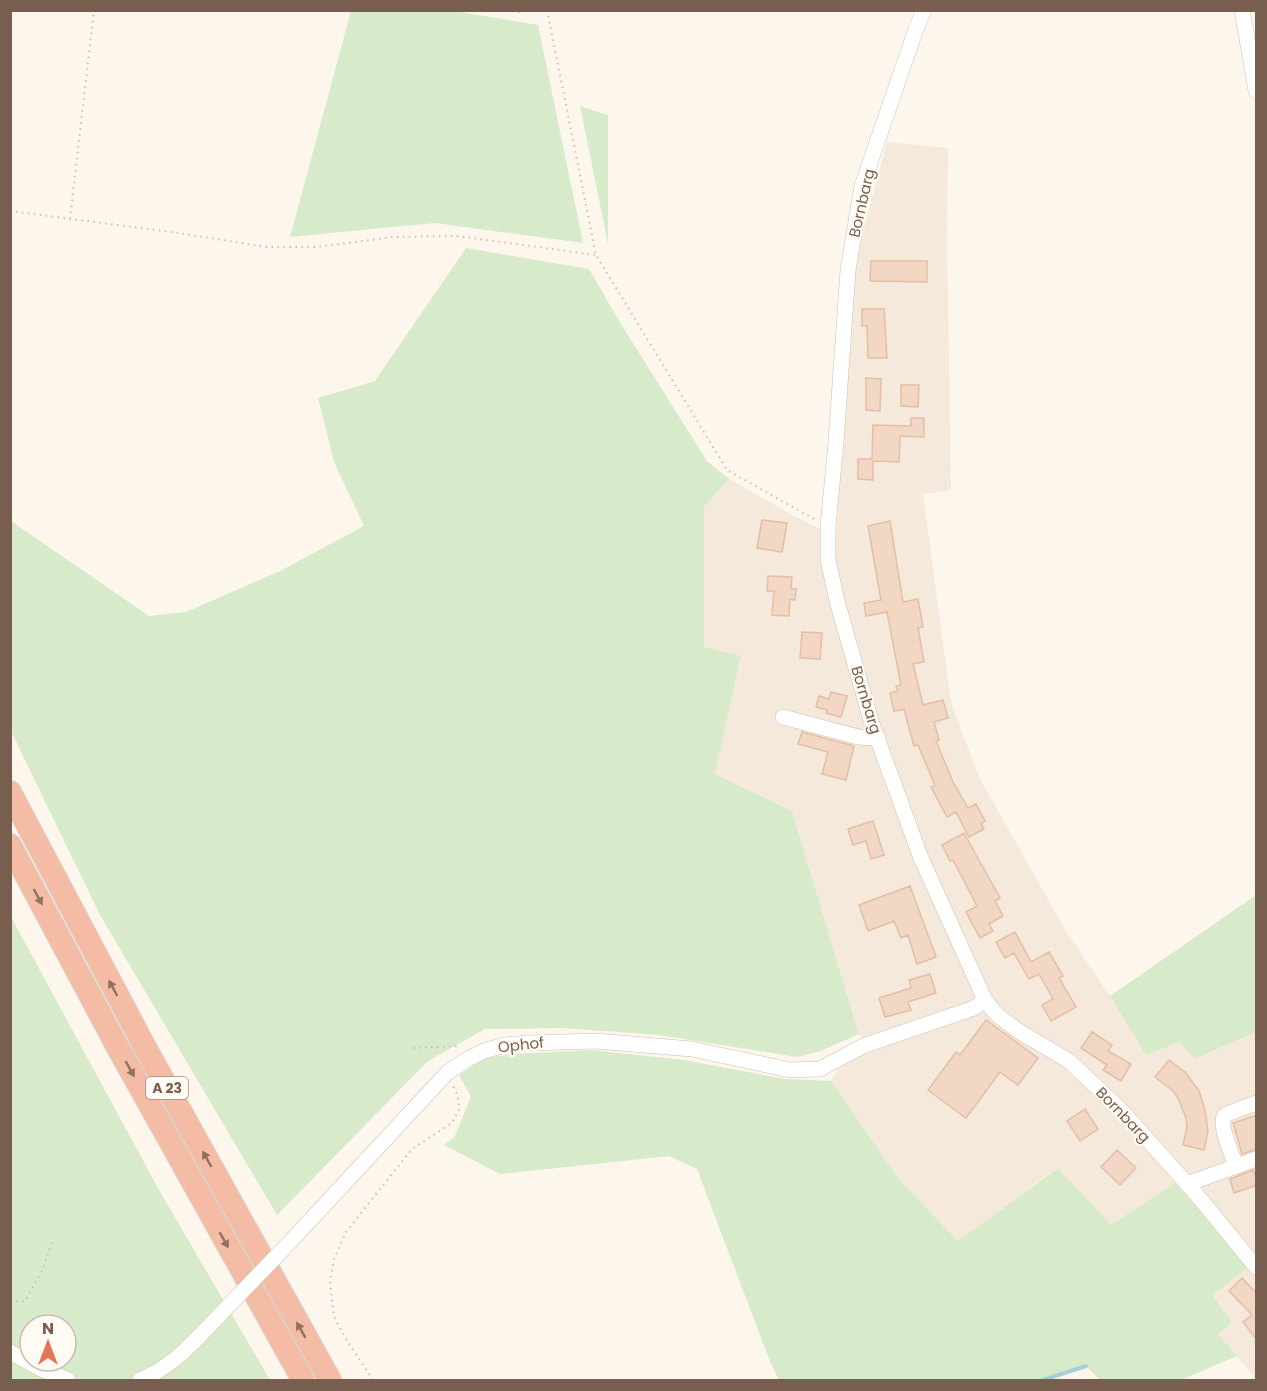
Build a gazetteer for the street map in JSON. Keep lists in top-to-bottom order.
{
  "streets": {
    "highway": ["A 23"],
    "street": ["Bornbarg", "Ophof"]
  },
  "crossings": [
    ["Bornbarg", "Ophof"]
  ],
  "north": "top"
}
